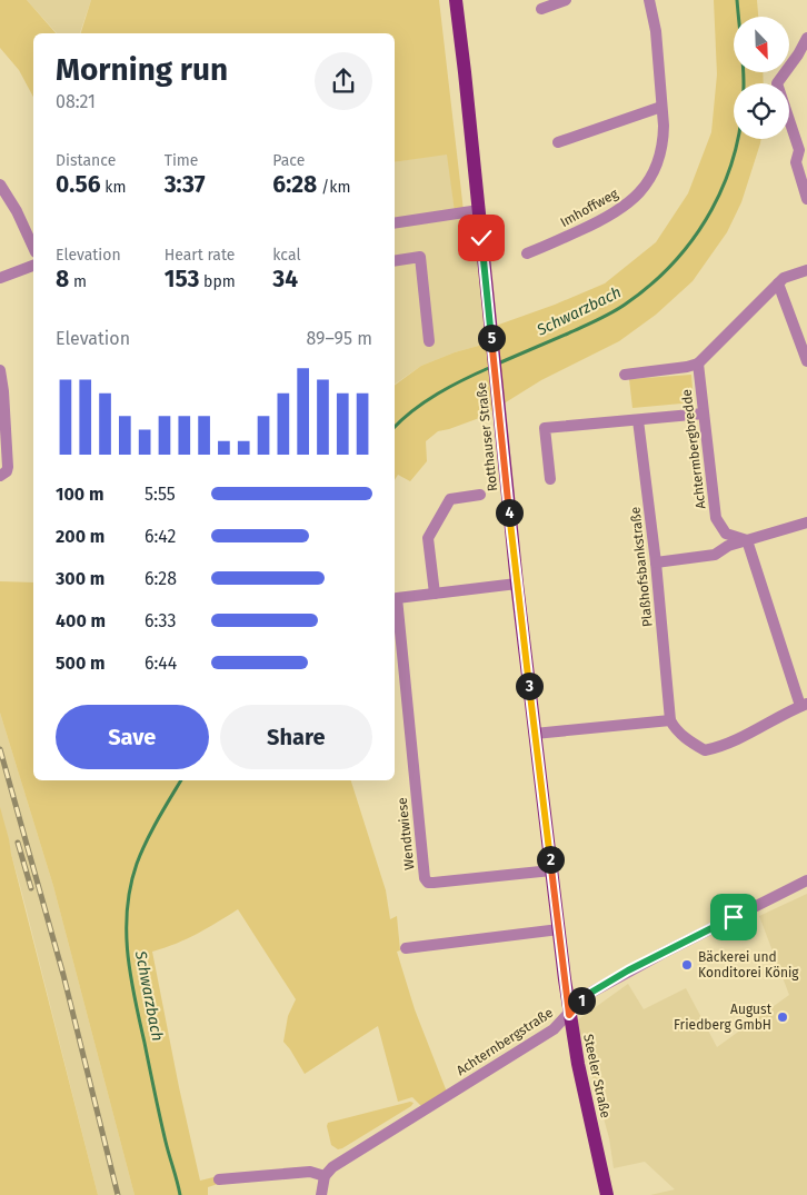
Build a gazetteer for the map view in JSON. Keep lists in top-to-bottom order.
{
  "streets": {
    "main road": ["Rotthauser Straße", "Steeler Straße"],
    "street": [
      "Imhoffweg",
      "Achtermbergbredde",
      "Plaßhofsbankstraße",
      "Wendtwiese",
      "Achternbergstraße"
    ]
  },
  "crossings": [
    ["Rotthauser Straße", "Wendtwiese"],
    ["Rotthauser Straße", "Steeler Straße"],
    ["Wendtwiese", "Steeler Straße"],
    ["Achternbergstraße", "Steeler Straße"]
  ],
  "water": ["Schwarzbach"],
  "places": ["Bäckerei und Konditorei König", "August Friedberg GmbH"],
  "north": "bottom right",
  "page": {
    "heading": ["Morning run", "08:21"],
    "stats": [
      ["Distance", "0.56 km"],
      ["Time", "3:37"],
      ["Pace", "6:28 /km"],
      ["Elevation", "8 m"],
      ["Heart rate", "153 bpm"],
      ["kcal", "34"]
    ],
    "chart": ["Elevation", "89–95 m"],
    "pins": [
      "5",
      "4",
      "3",
      "2",
      "1"
    ],
    "list": [
      {
        "name": "100 m",
        "note": "5:55"
      },
      {
        "name": "200 m",
        "note": "6:42"
      },
      {
        "name": "300 m",
        "note": "6:28"
      },
      {
        "name": "400 m",
        "note": "6:33"
      },
      {
        "name": "500 m",
        "note": "6:44"
      }
    ],
    "buttons": ["Save", "Share"]
  }
}
